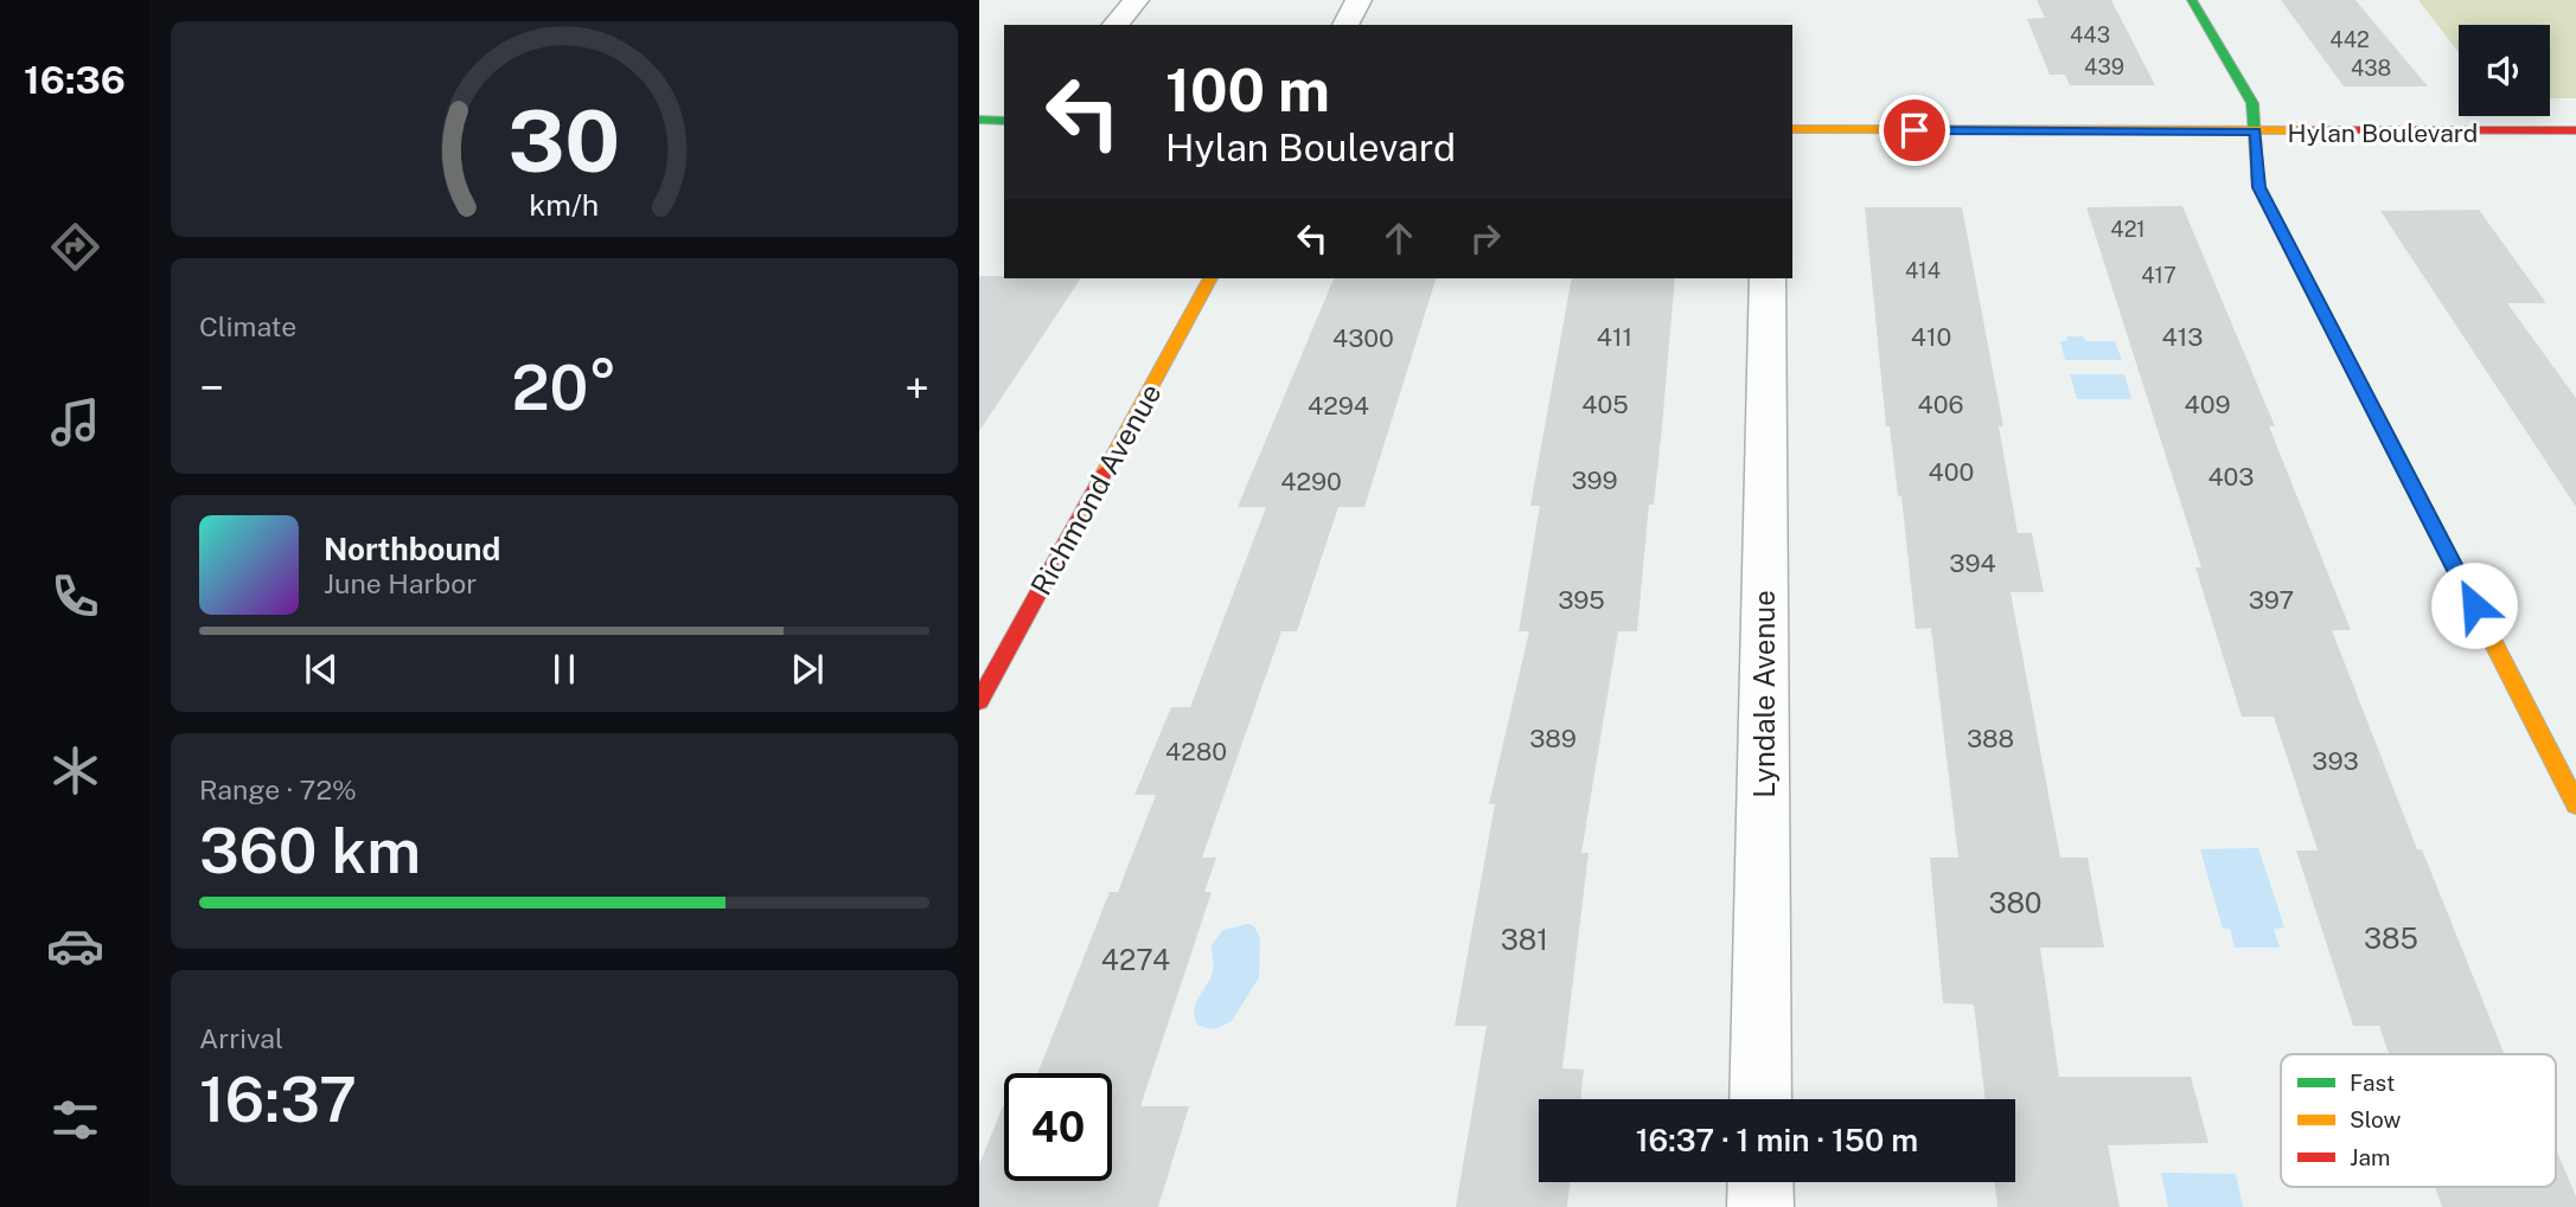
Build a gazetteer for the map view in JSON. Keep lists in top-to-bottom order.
{
  "streets": {
    "main road": ["Hylan Boulevard", "Richmond Avenue"],
    "street": ["Lyndale Avenue"]
  },
  "house_numbers": [
    "443",
    "442",
    "439",
    "438",
    "421",
    "414",
    "417",
    "411",
    "410",
    "413",
    "4300",
    "405",
    "406",
    "409",
    "4294",
    "400",
    "403",
    "399",
    "4290",
    "394",
    "395",
    "397",
    "389",
    "388",
    "4280",
    "393",
    "380",
    "385",
    "381",
    "4274"
  ],
  "legend": ["Fast", "Slow", "Jam"],
  "page": {
    "tabs": "16:36",
    "turn": ["100 m", "Hylan Boulevard"],
    "tile": [
      "Climate",
      ["Range · 72%", "360 km"],
      ["Arrival", "16:37"]
    ],
    "heat": ["−", "20°", "+"],
    "song": ["Northbound", "June Harbor"],
    "limit": "40",
    "trip": "16:37 · 1 min · 150 m",
    "gauge": ["30", "km/h"]
  }
}
